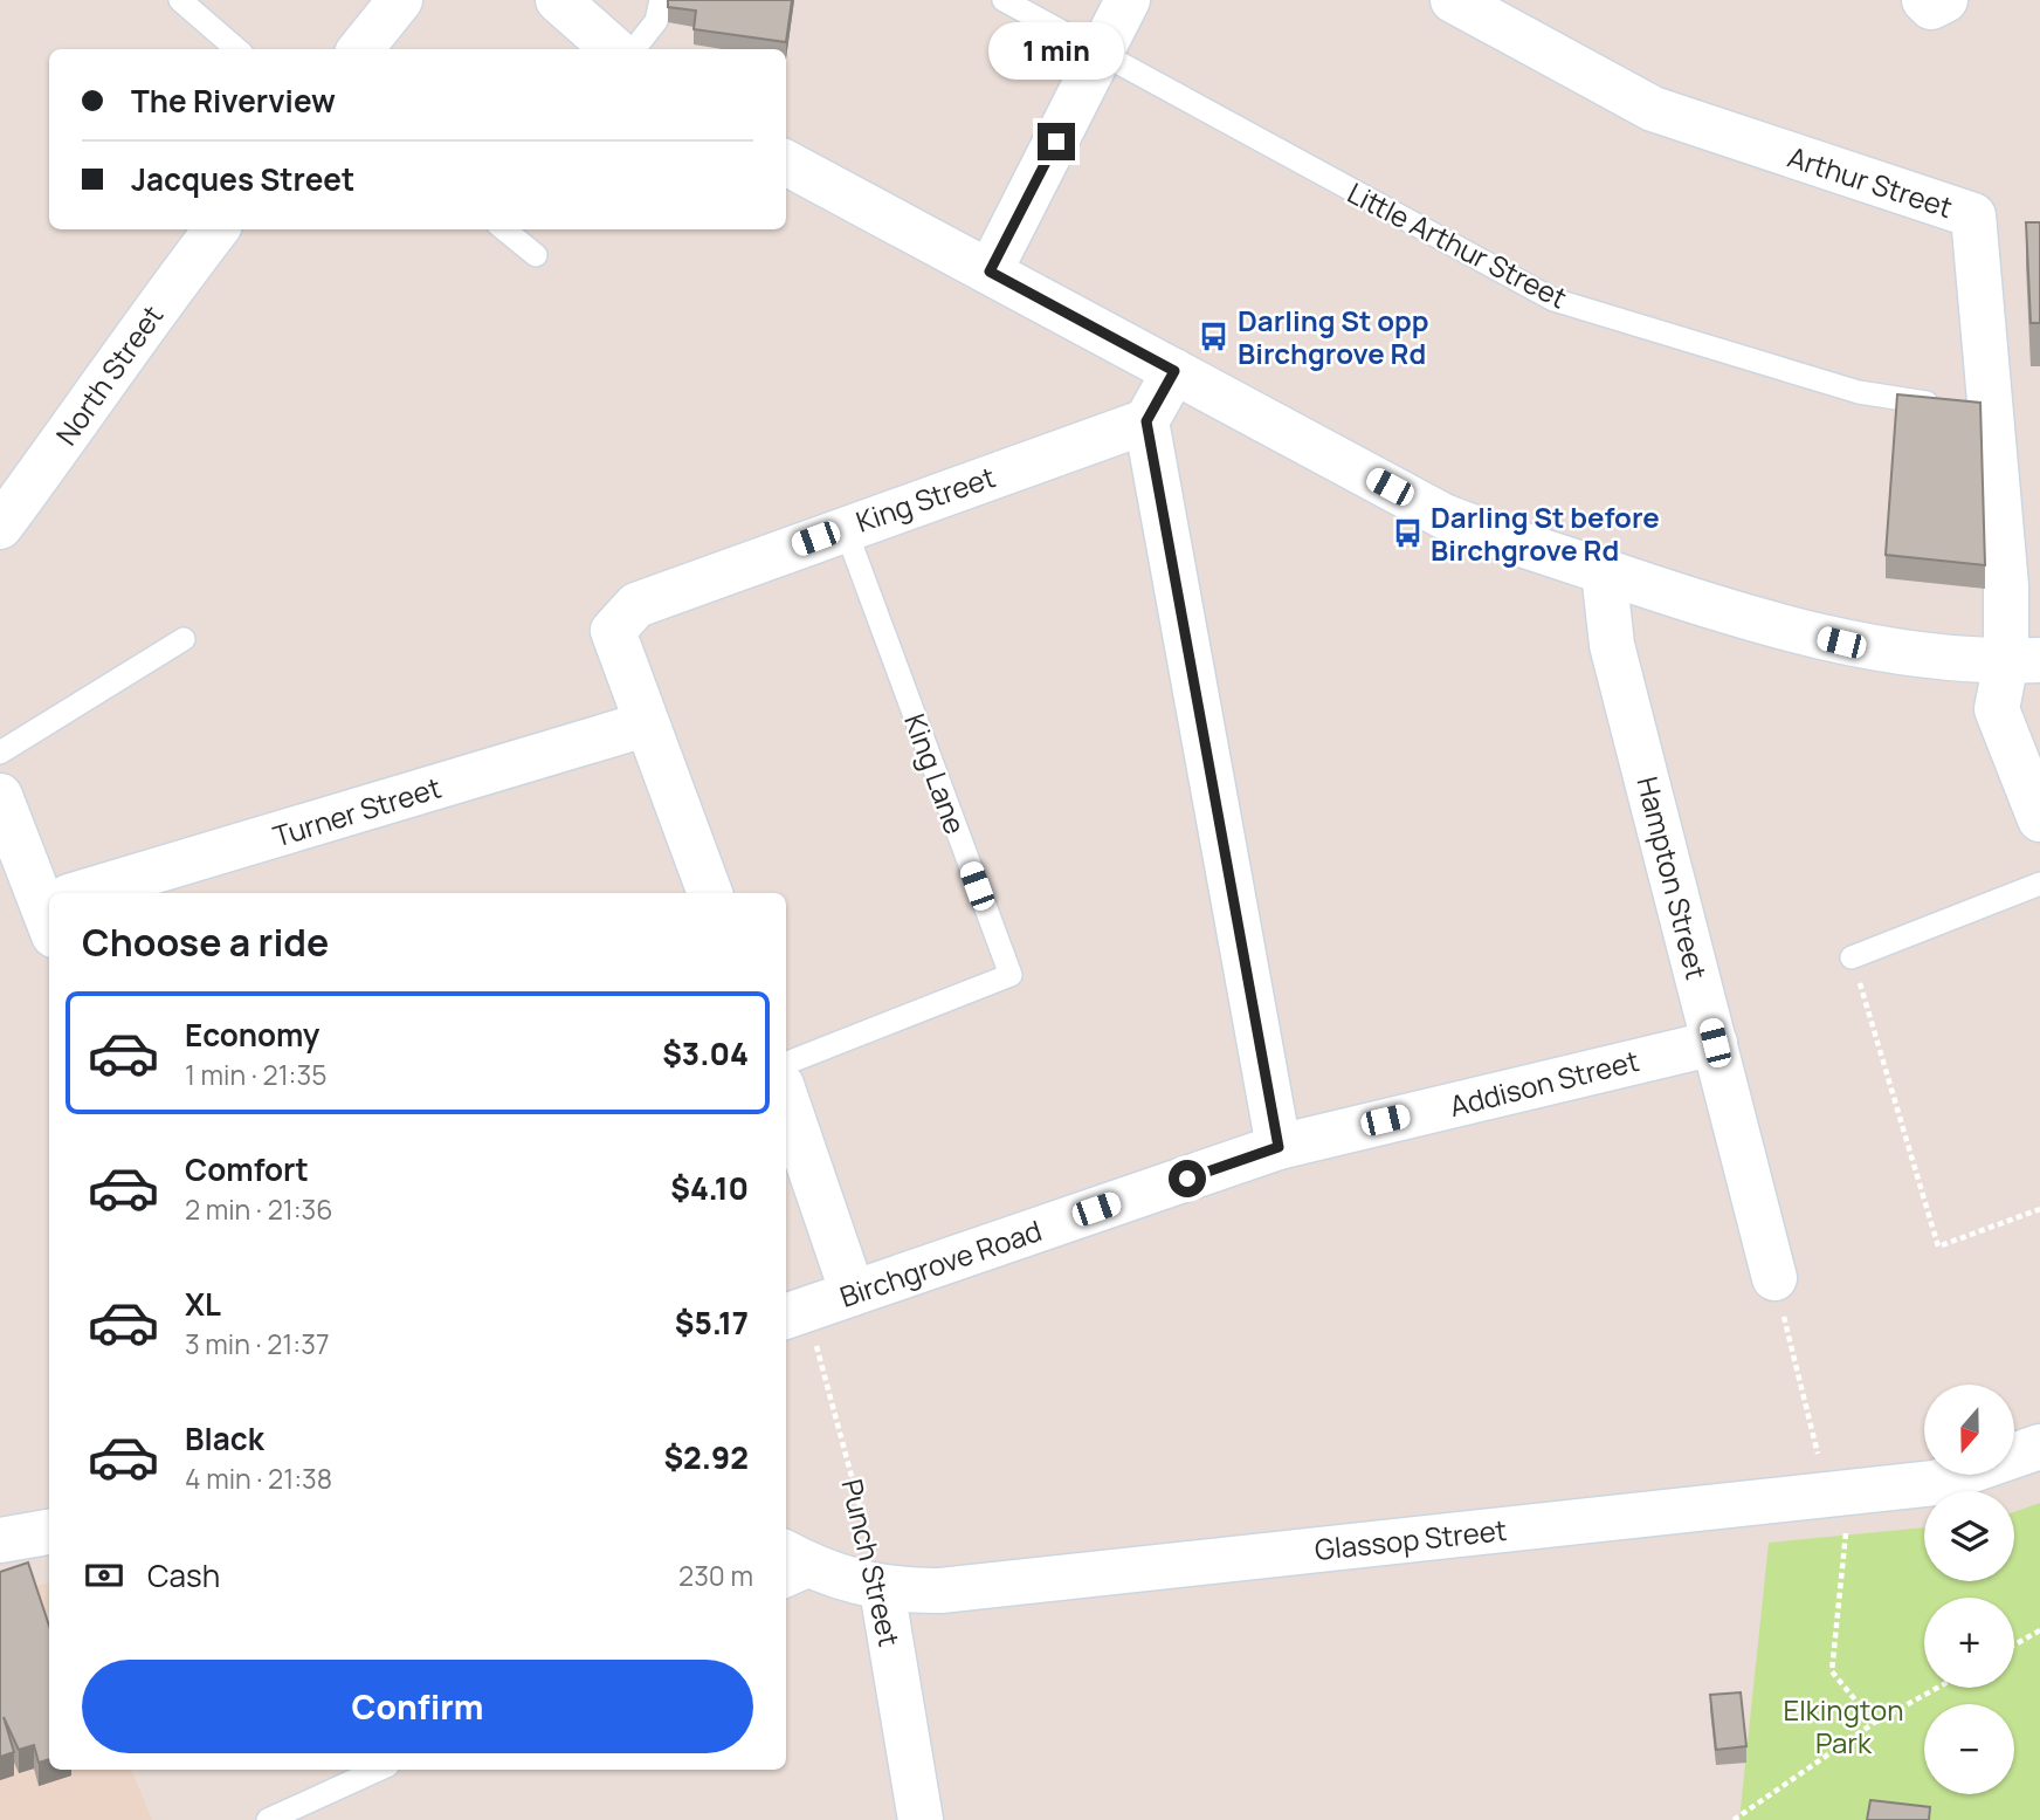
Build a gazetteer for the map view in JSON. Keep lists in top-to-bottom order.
{
  "streets": {
    "street": [
      "Arthur Street",
      "North Street",
      "King Street",
      "Turner Street",
      "Hampton Street",
      "Addison Street",
      "Birchgrove Road",
      "Glassop Street",
      "Punch Street"
    ],
    "lane": ["Little Arthur Street", "King Lane"]
  },
  "crossings": [
    ["Arthur Street", "Little Arthur Street"],
    ["King Street", "King Lane"],
    ["King Street", "Turner Street"],
    ["Hampton Street", "Addison Street"],
    ["Addison Street", "Birchgrove Road"],
    ["Birchgrove Road", "Punch Street"],
    ["Glassop Street", "Punch Street"]
  ],
  "parks": ["Elkington Park"],
  "places": {
    "bus stop": ["Darling St opp Birchgrove Rd", "Darling St before Birchgrove Rd"]
  },
  "north": "bottom",
  "page": {
    "bubble": "1 min",
    "banner": ["The Riverview", "Jacques Street"],
    "heading": "Choose a ride",
    "list": [
      {
        "name": "Economy",
        "note": "1 min · 21:35",
        "value": "$3.04"
      },
      {
        "name": "Comfort",
        "note": "2 min · 21:36",
        "value": "$4.10"
      },
      {
        "name": "XL",
        "note": "3 min · 21:37",
        "value": "$5.17"
      },
      {
        "name": "Black",
        "note": "4 min · 21:38",
        "value": "$2.92"
      }
    ],
    "map_buttons": ["+", "−"],
    "pay": ["Cash", "230 m"],
    "buttons": "Confirm"
  }
}
